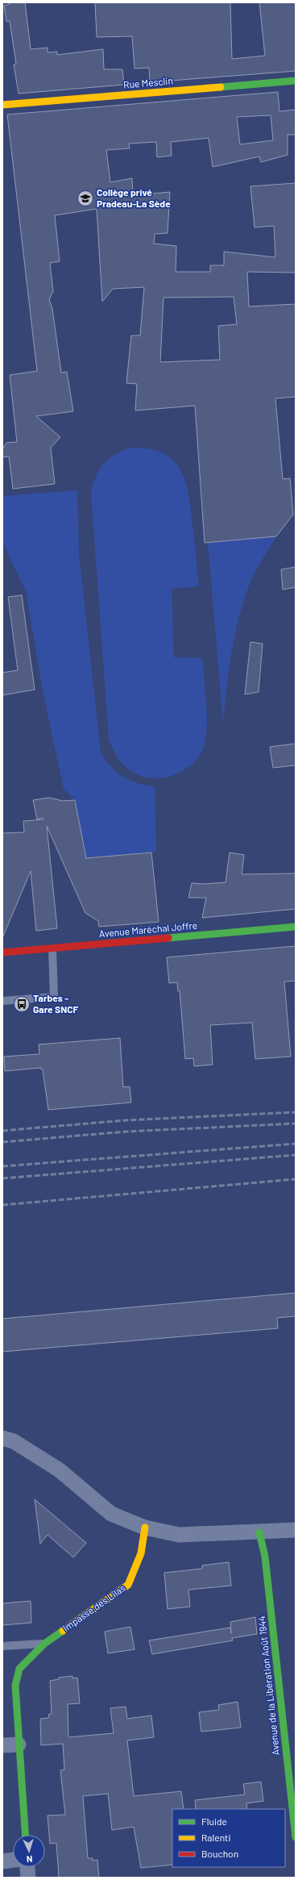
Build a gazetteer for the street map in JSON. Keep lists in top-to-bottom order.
{
  "streets": {
    "street": [
      "Rue Mesclin",
      "Avenue Maréchal Joffre",
      "Impasse des Lilas",
      "Avenue de la Libération Août 1944"
    ]
  },
  "places": {
    "school or university": ["Collège privé Pradeau-La Sède"],
    "bus stop": ["Tarbes - Gare SNCF"]
  },
  "legend": ["Fluide", "Ralenti", "Bouchon"],
  "north": "bottom"
}
